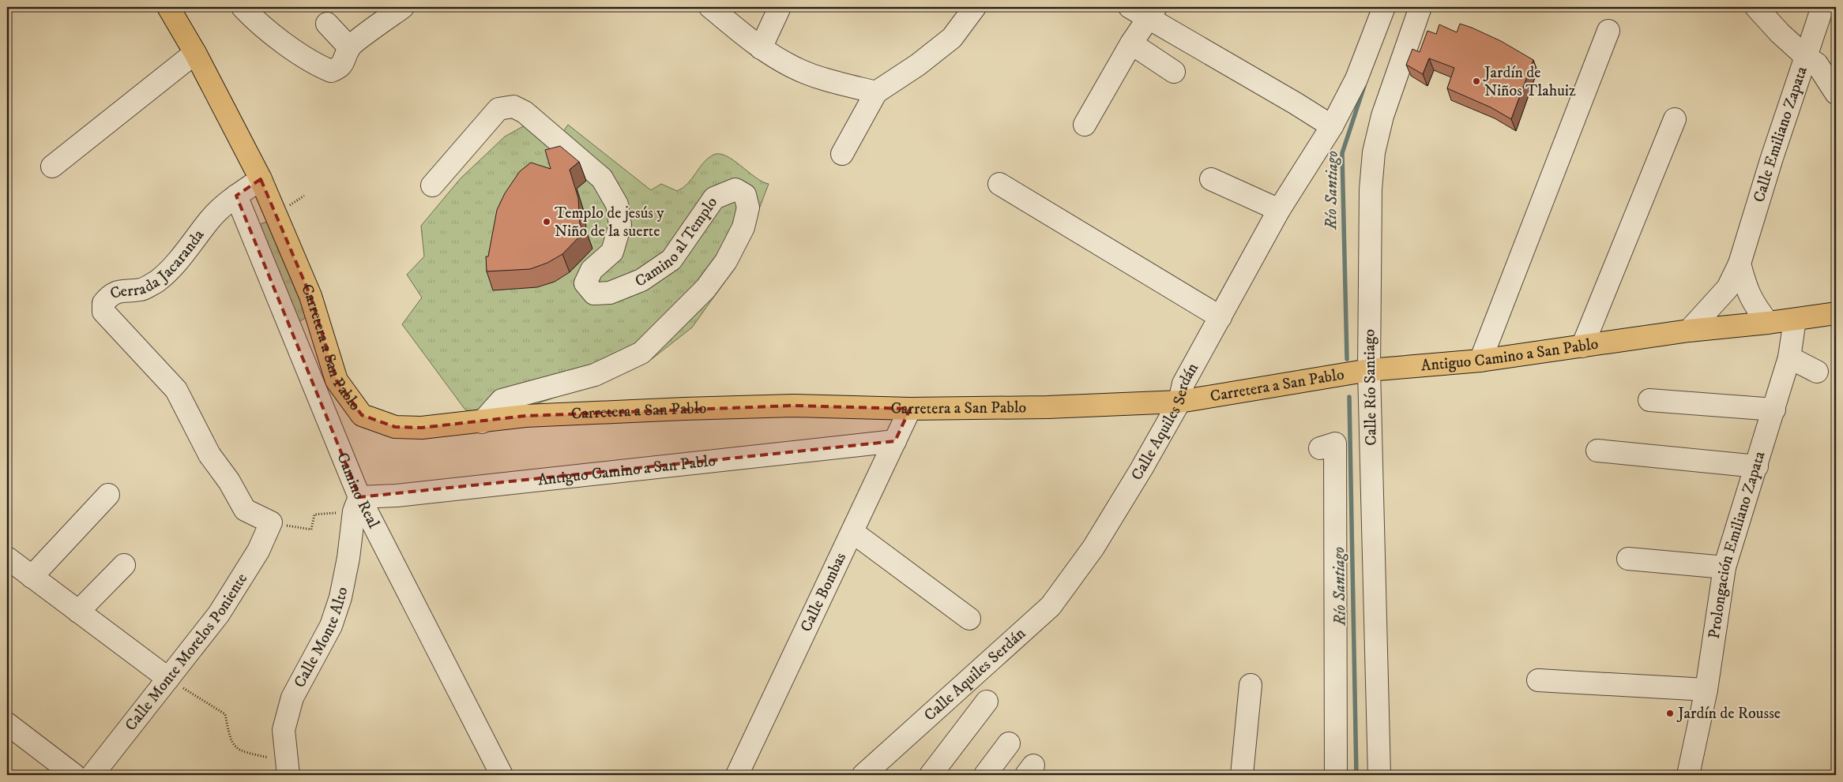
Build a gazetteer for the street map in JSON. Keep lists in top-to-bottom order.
{
  "streets": {
    "main road": ["Carretera a San Pablo", "Antiguo Camino a San Pablo"],
    "street": [
      "Calle Emiliano Zapata",
      "Camino al Templo",
      "Cerrada Jacaranda",
      "Calle Río Santiago",
      "Calle Aquiles Serdán",
      "Camino Real",
      "Prolongación Emiliano Zapata",
      "Calle Bombas",
      "Calle Monte Alto",
      "Calle Monte Morelos Poniente"
    ]
  },
  "crossings": [
    ["Calle Emiliano Zapata", "Antiguo Camino a San Pablo"],
    ["Camino al Templo", "Carretera a San Pablo"],
    ["Cerrada Jacaranda", "Carretera a San Pablo"],
    ["Cerrada Jacaranda", "Camino Real"],
    ["Cerrada Jacaranda", "Calle Monte Morelos Poniente"],
    ["Carretera a San Pablo", "Antiguo Camino a San Pablo"],
    ["Carretera a San Pablo", "Calle Río Santiago"],
    ["Carretera a San Pablo", "Calle Aquiles Serdán"],
    ["Carretera a San Pablo", "Calle Bombas"],
    ["Antiguo Camino a San Pablo", "Calle Río Santiago"],
    ["Antiguo Camino a San Pablo", "Camino Real"],
    ["Antiguo Camino a San Pablo", "Prolongación Emiliano Zapata"],
    ["Antiguo Camino a San Pablo", "Calle Bombas"],
    ["Antiguo Camino a San Pablo", "Calle Monte Alto"],
    ["Camino Real", "Calle Monte Alto"]
  ],
  "water": ["Río Santiago"],
  "places": ["Jardín de Niños Tlahuiz", "Templo de jesús y Niño de la suerte", "Jardín de Rousse"]
}
